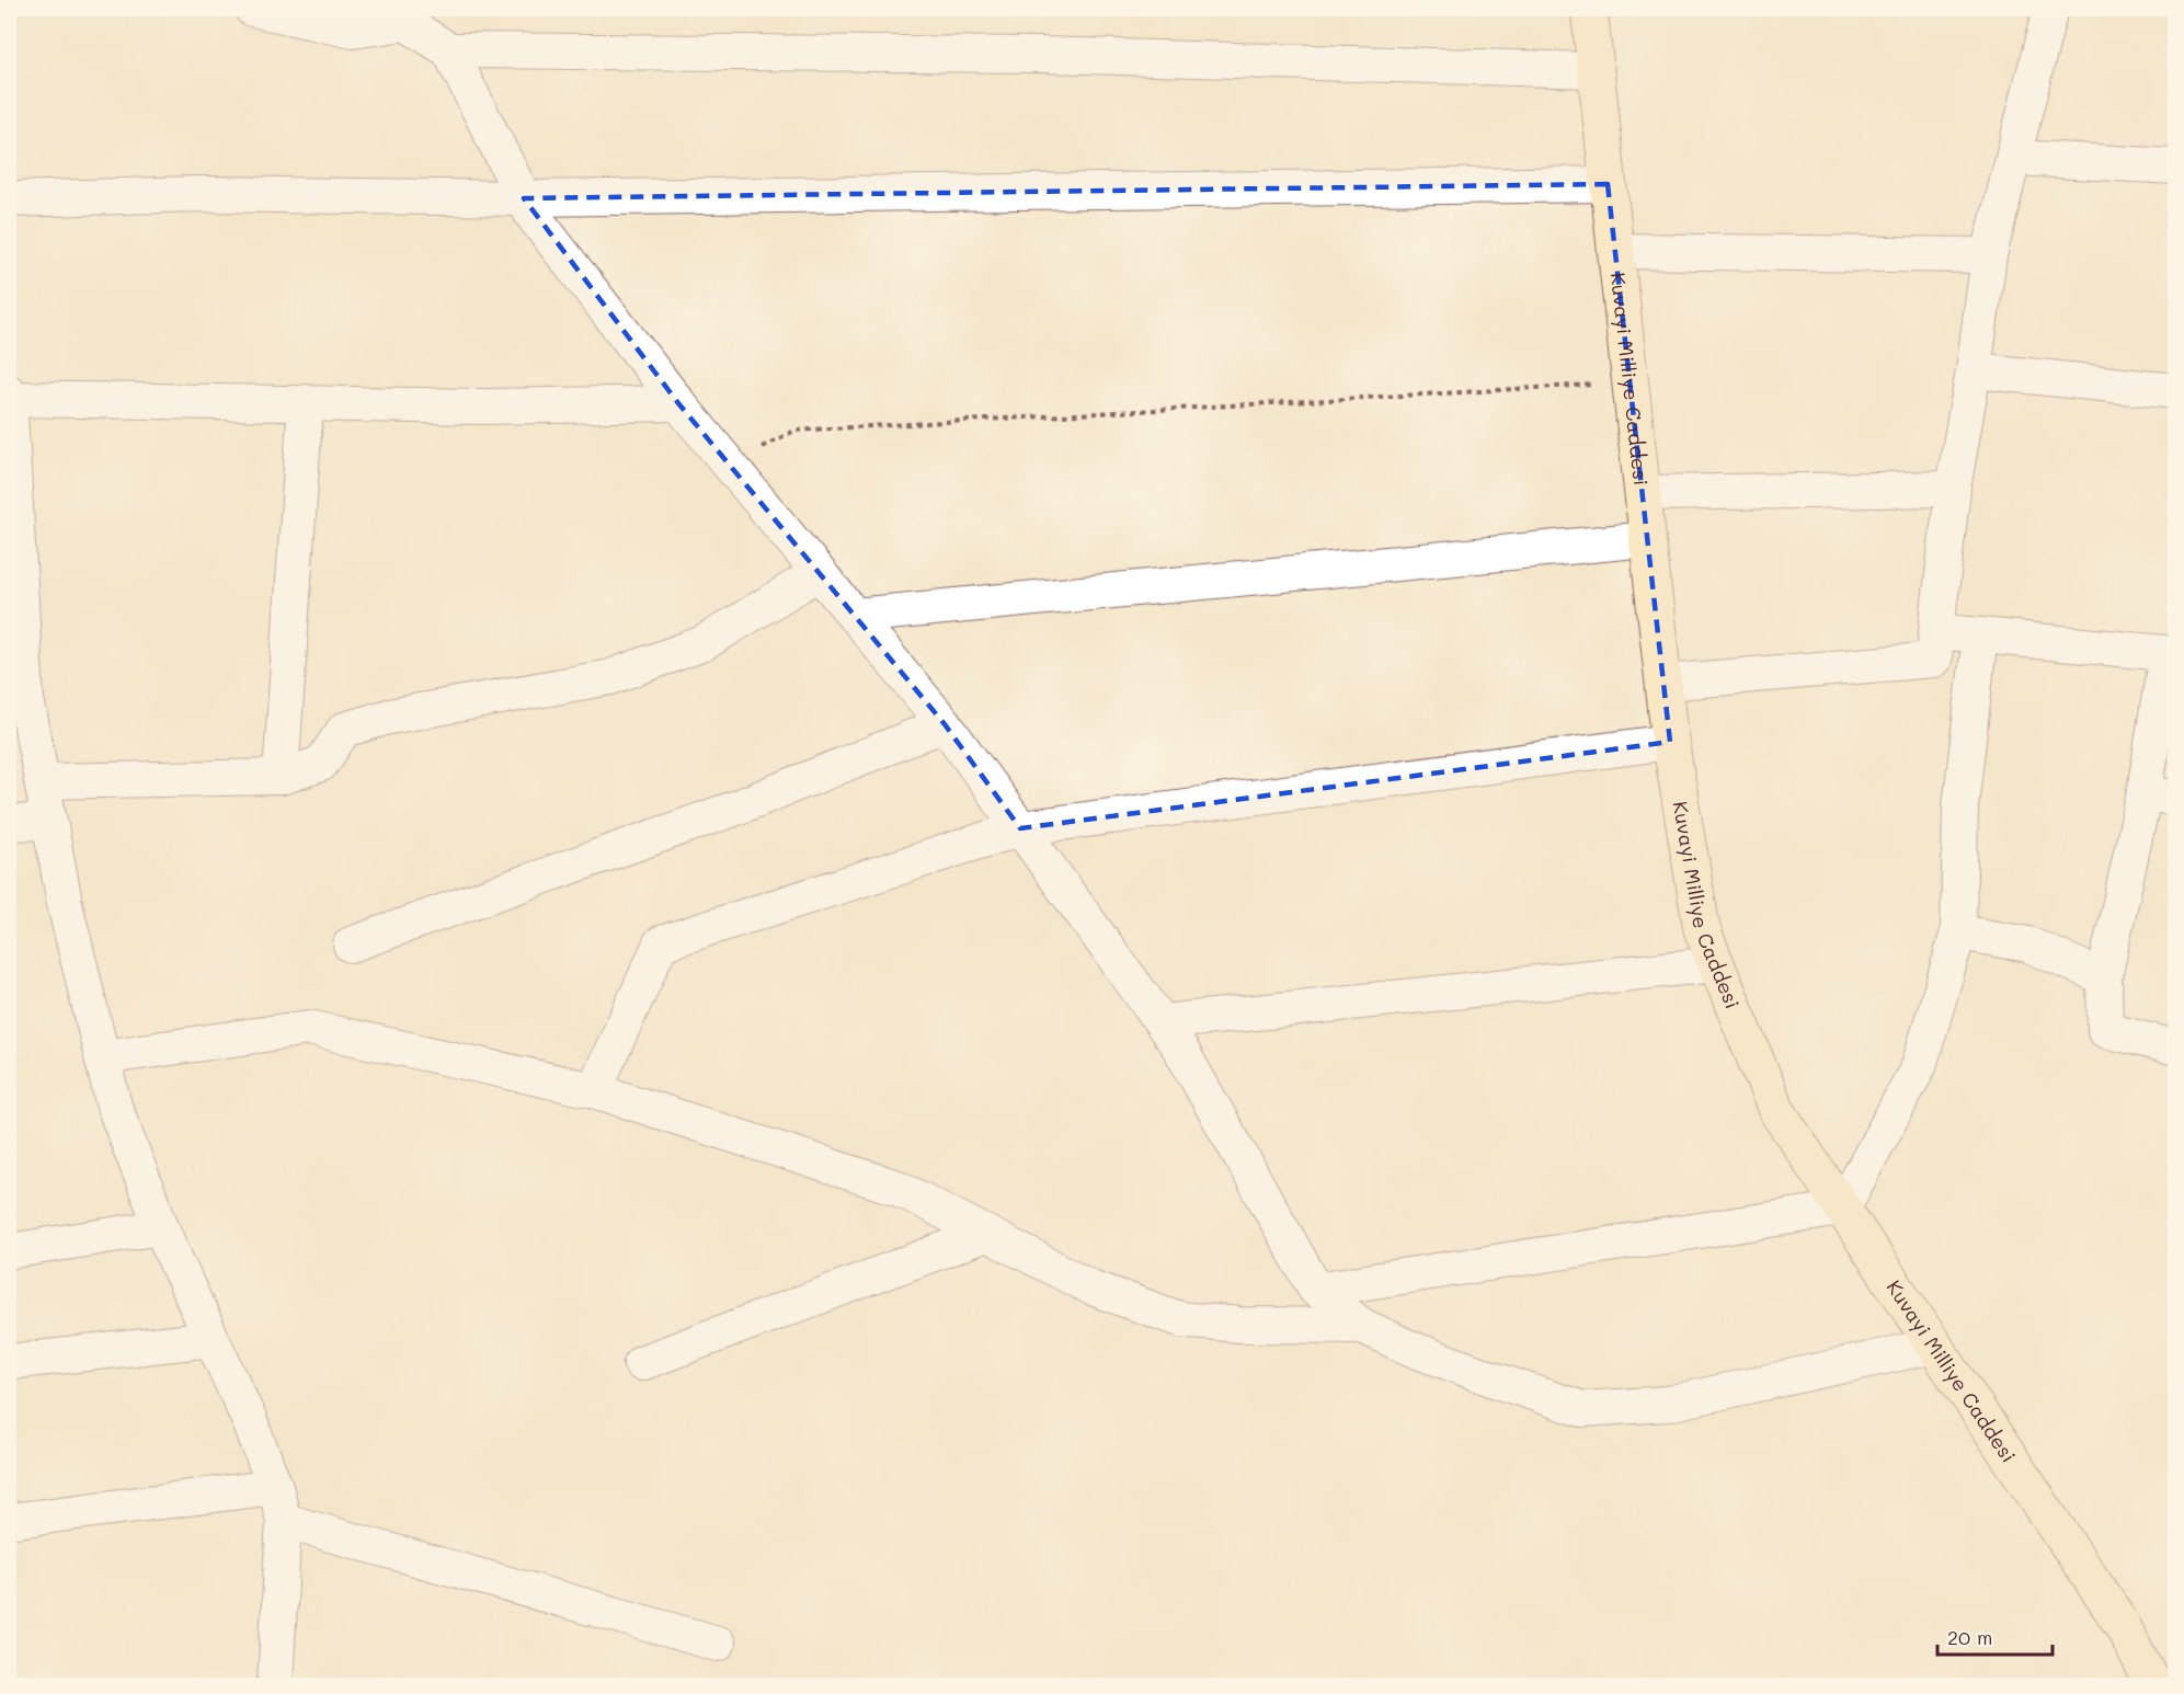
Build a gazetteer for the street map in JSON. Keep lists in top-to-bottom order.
{
  "streets": {
    "street": ["Kuvayi Milliye Caddesi"]
  },
  "scale_bar": "20 m"
}
